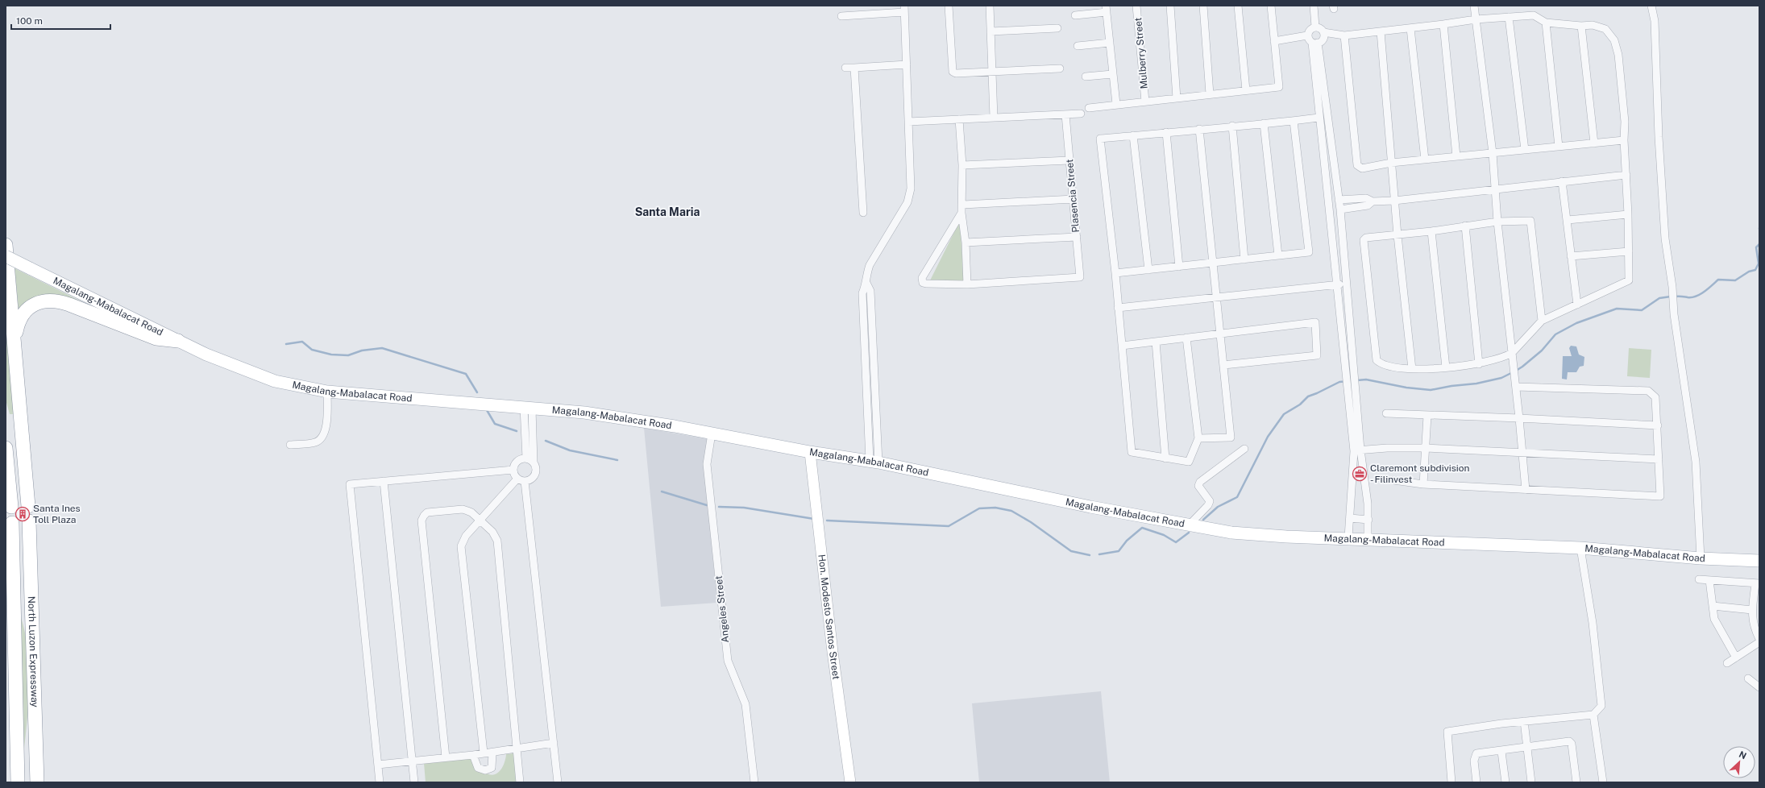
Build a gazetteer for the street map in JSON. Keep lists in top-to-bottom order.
{
  "streets": {
    "highway": ["North Luzon Expressway"],
    "main road": ["Magalang-Mabalacat Road"],
    "street": [
      "Mulberry Street",
      "Plasencia Street",
      "Angeles Street",
      "Hon. Modesto Santos Street"
    ]
  },
  "crossings": [
    ["Magalang-Mabalacat Road", "Angeles Street"],
    ["Magalang-Mabalacat Road", "Hon. Modesto Santos Street"]
  ],
  "districts": ["Santa Maria"],
  "places": {
    "office": ["Claremont subdivision - Filinvest"],
    "building": ["Santa Ines Toll Plaza"]
  },
  "scale_bar": "100 m",
  "north": "top right"
}
